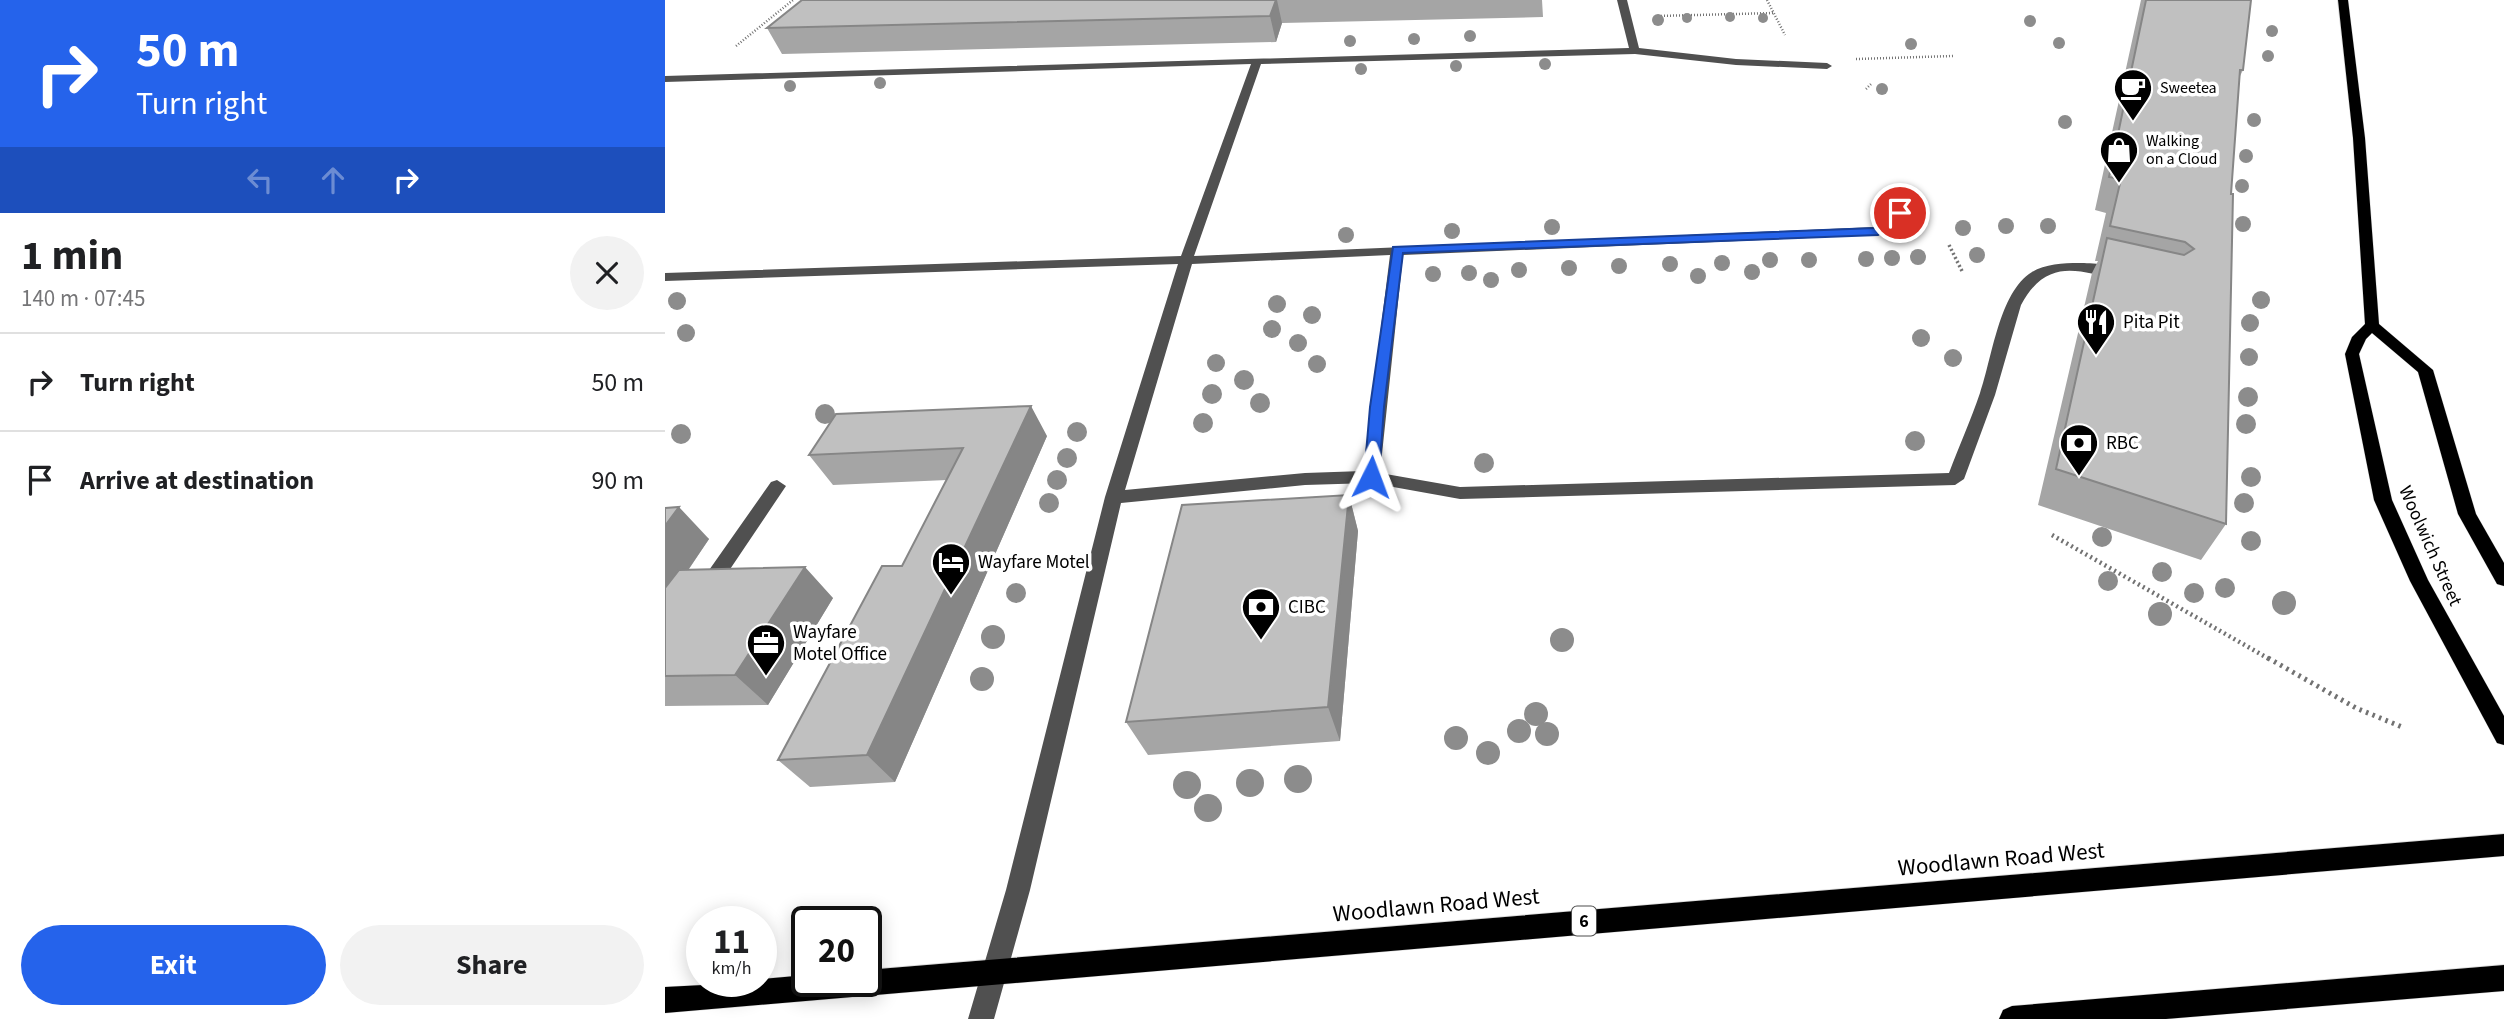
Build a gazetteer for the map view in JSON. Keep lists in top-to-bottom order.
{
  "streets": {
    "main road": ["Woolwich Street", "Woodlawn Road West", "6"]
  },
  "places": {
    "cafe": ["Sweetea"],
    "shop": ["Walking on a Cloud"],
    "restaurant": ["Pita Pit"],
    "bank": ["RBC", "CIBC"],
    "hotel": ["Wayfare Motel"],
    "office": ["Wayfare Motel Office"]
  },
  "page": {
    "turn": ["50 m", "Turn right"],
    "heading": ["1 min", "140 m · 07:45"],
    "list": [
      {
        "name": "Turn right",
        "value": "50 m"
      },
      {
        "name": "Arrive at destination",
        "value": "90 m"
      }
    ],
    "speed": "11 km/h",
    "limit": "20",
    "buttons": ["Exit", "Share"]
  }
}
